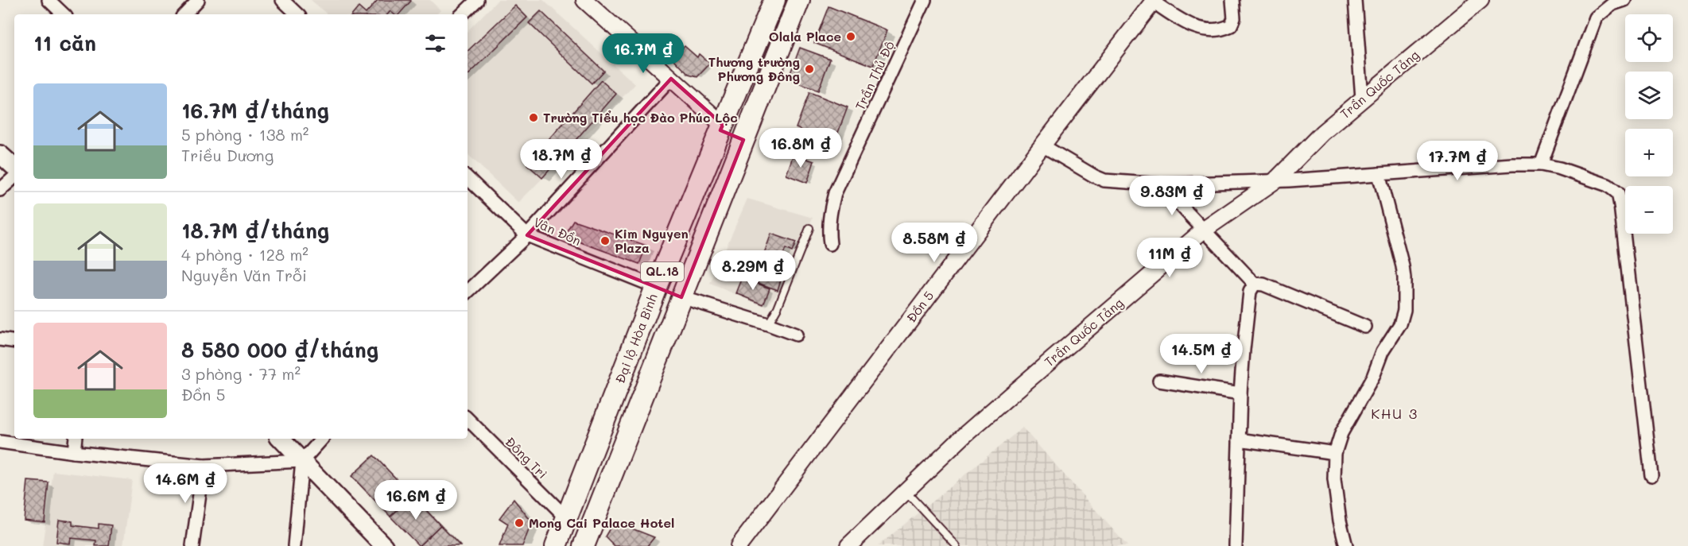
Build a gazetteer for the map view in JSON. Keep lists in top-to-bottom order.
{
  "streets": {
    "highway": ["QL.18", "Đại lộ Hòa Bình"],
    "street": [
      "Trần Thủ Độ",
      "Trần Quốc Tảng",
      "Vân Đồn",
      "Đồn 5",
      "Đông Trì"
    ]
  },
  "crossings": [
    ["Vân Đồn", "Đại lộ Hòa Bình"],
    ["Đại lộ Hòa Bình", "Đông Trì"]
  ],
  "districts": ["KHU 3"],
  "places": [
    "Olala Place",
    "Thương trường Phương Đông",
    "Trường Tiểu học Đào Phúc Lộc",
    "Kim Nguyen Plaza",
    "Mong Cai Palace Hotel"
  ],
  "page": {
    "map_buttons": ["+", "−"],
    "heading": "11 căn",
    "price": [
      "16.7M ₫",
      "16.8M ₫",
      "18.7M ₫",
      "17.7M ₫",
      "9.83M ₫",
      "8.58M ₫",
      "11M ₫",
      "8.29M ₫",
      "14.5M ₫",
      "14.6M ₫",
      "16.6M ₫"
    ],
    "list": [
      {
        "name": "16.7M ₫/tháng",
        "note": "5 phòng · 138 m² · Triều Dương"
      },
      {
        "name": "18.7M ₫/tháng",
        "note": "4 phòng · 128 m² · Nguyễn Văn Trỗi"
      },
      {
        "name": "8 580 000 ₫/tháng",
        "note": "3 phòng · 77 m² · Đồn 5"
      }
    ]
  }
}
